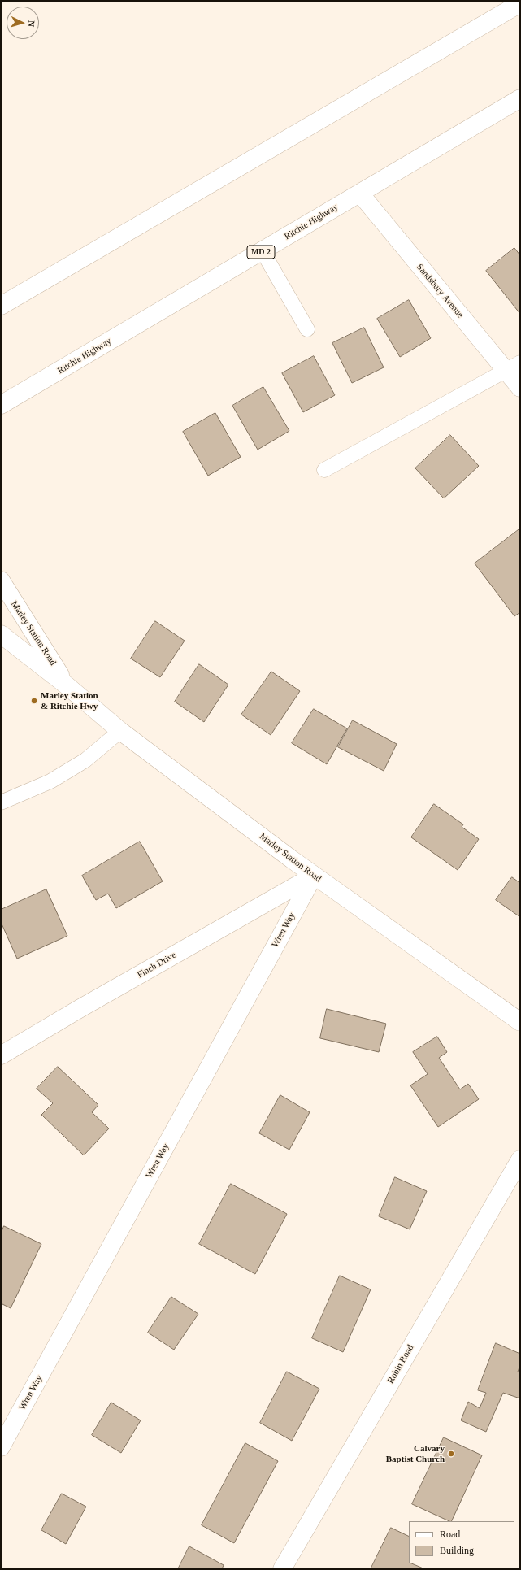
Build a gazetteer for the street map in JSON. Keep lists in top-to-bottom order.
{
  "streets": {
    "main road": [
      "Ritchie Highway",
      "MD 2",
      "Sandsbury Avenue",
      "Marley Station Road",
      "Wren Way",
      "Finch Drive",
      "Robin Road"
    ]
  },
  "crossings": [
    ["Ritchie Highway", "Sandsbury Avenue"],
    ["Marley Station Road", "Wren Way"],
    ["Marley Station Road", "Finch Drive"],
    ["Wren Way", "Finch Drive"]
  ],
  "places": ["Marley Station & Ritchie Hwy", "Calvary Baptist Church"],
  "legend": ["Road", "Building"],
  "north": "right"
}
